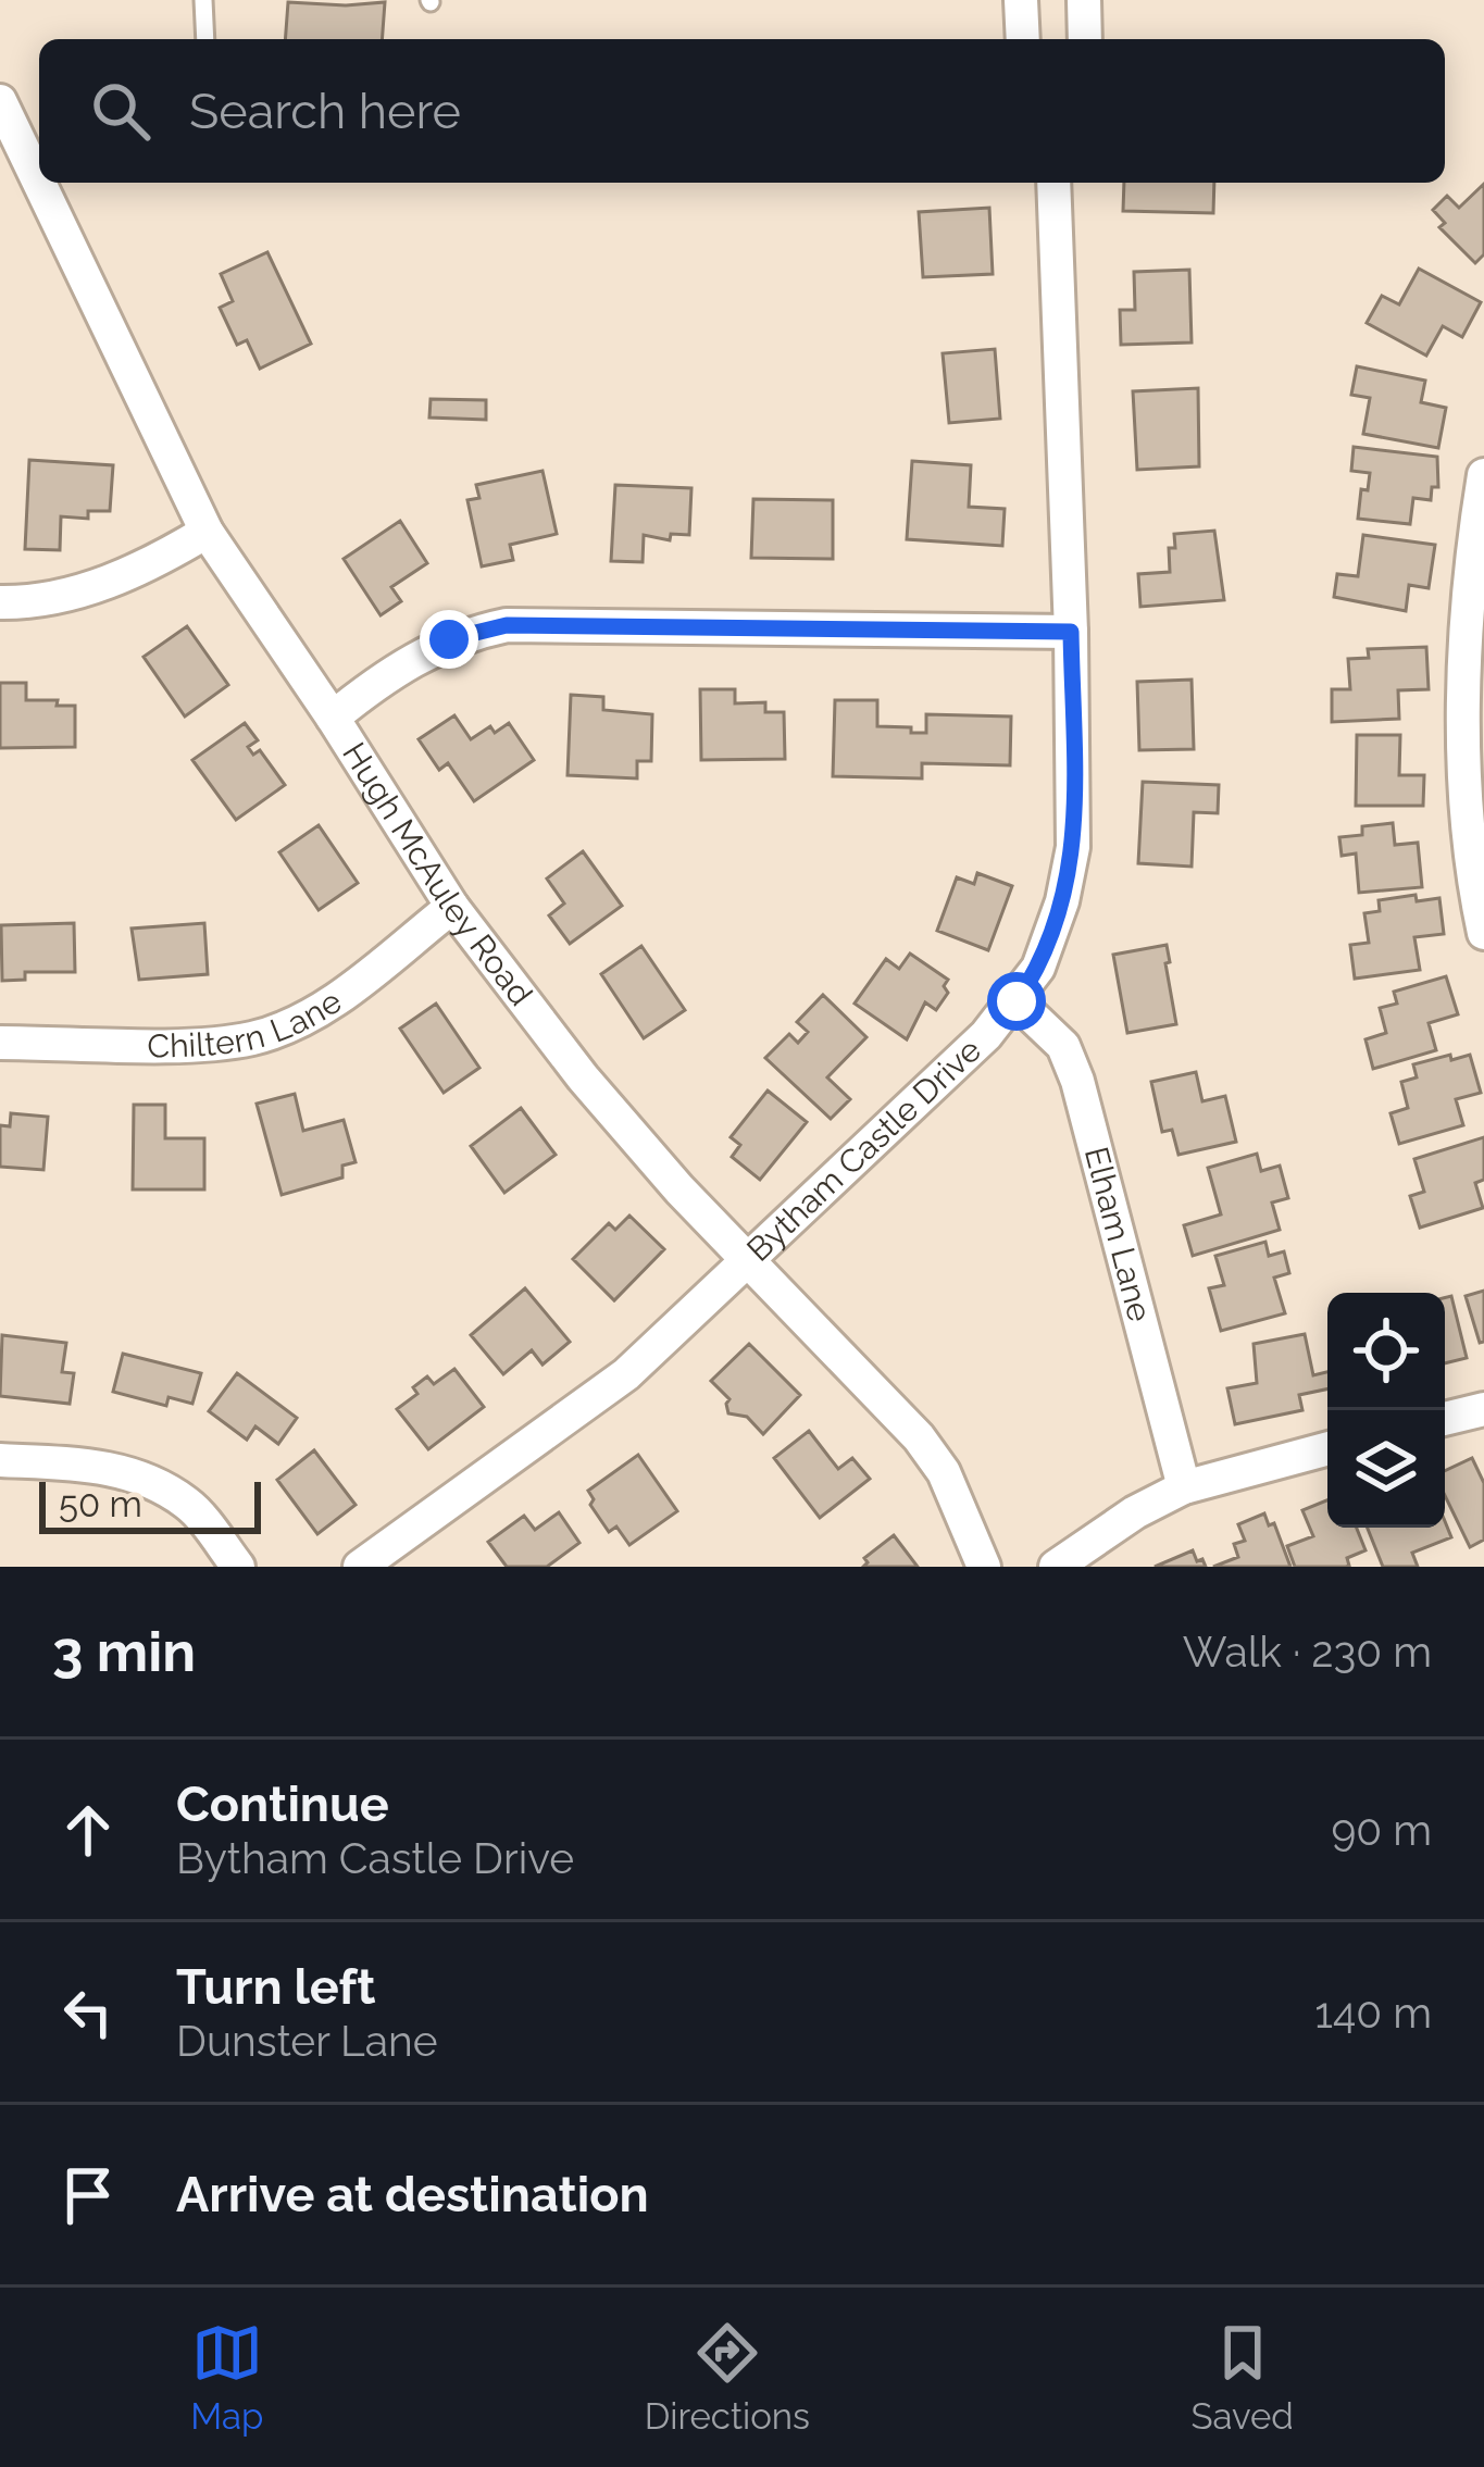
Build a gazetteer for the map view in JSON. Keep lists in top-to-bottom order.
{
  "streets": {
    "street": [
      "Hugh McAuley Road",
      "Chiltern Lane",
      "Bytham Castle Drive",
      "Elham Lane"
    ]
  },
  "crossings": [
    ["Hugh McAuley Road", "Chiltern Lane"],
    ["Hugh McAuley Road", "Bytham Castle Drive"],
    ["Bytham Castle Drive", "Elham Lane"]
  ],
  "scale_bar": "50 m",
  "page": {
    "search": "Search here",
    "scale": "50 m",
    "heading": ["3 min", "Walk · 230 m"],
    "list": [
      ["Continue", "Bytham Castle Drive", "90 m"],
      ["Turn left", "Dunster Lane", "140 m"],
      "Arrive at destination"
    ],
    "nav": ["Map", "Directions", "Saved"]
  }
}
